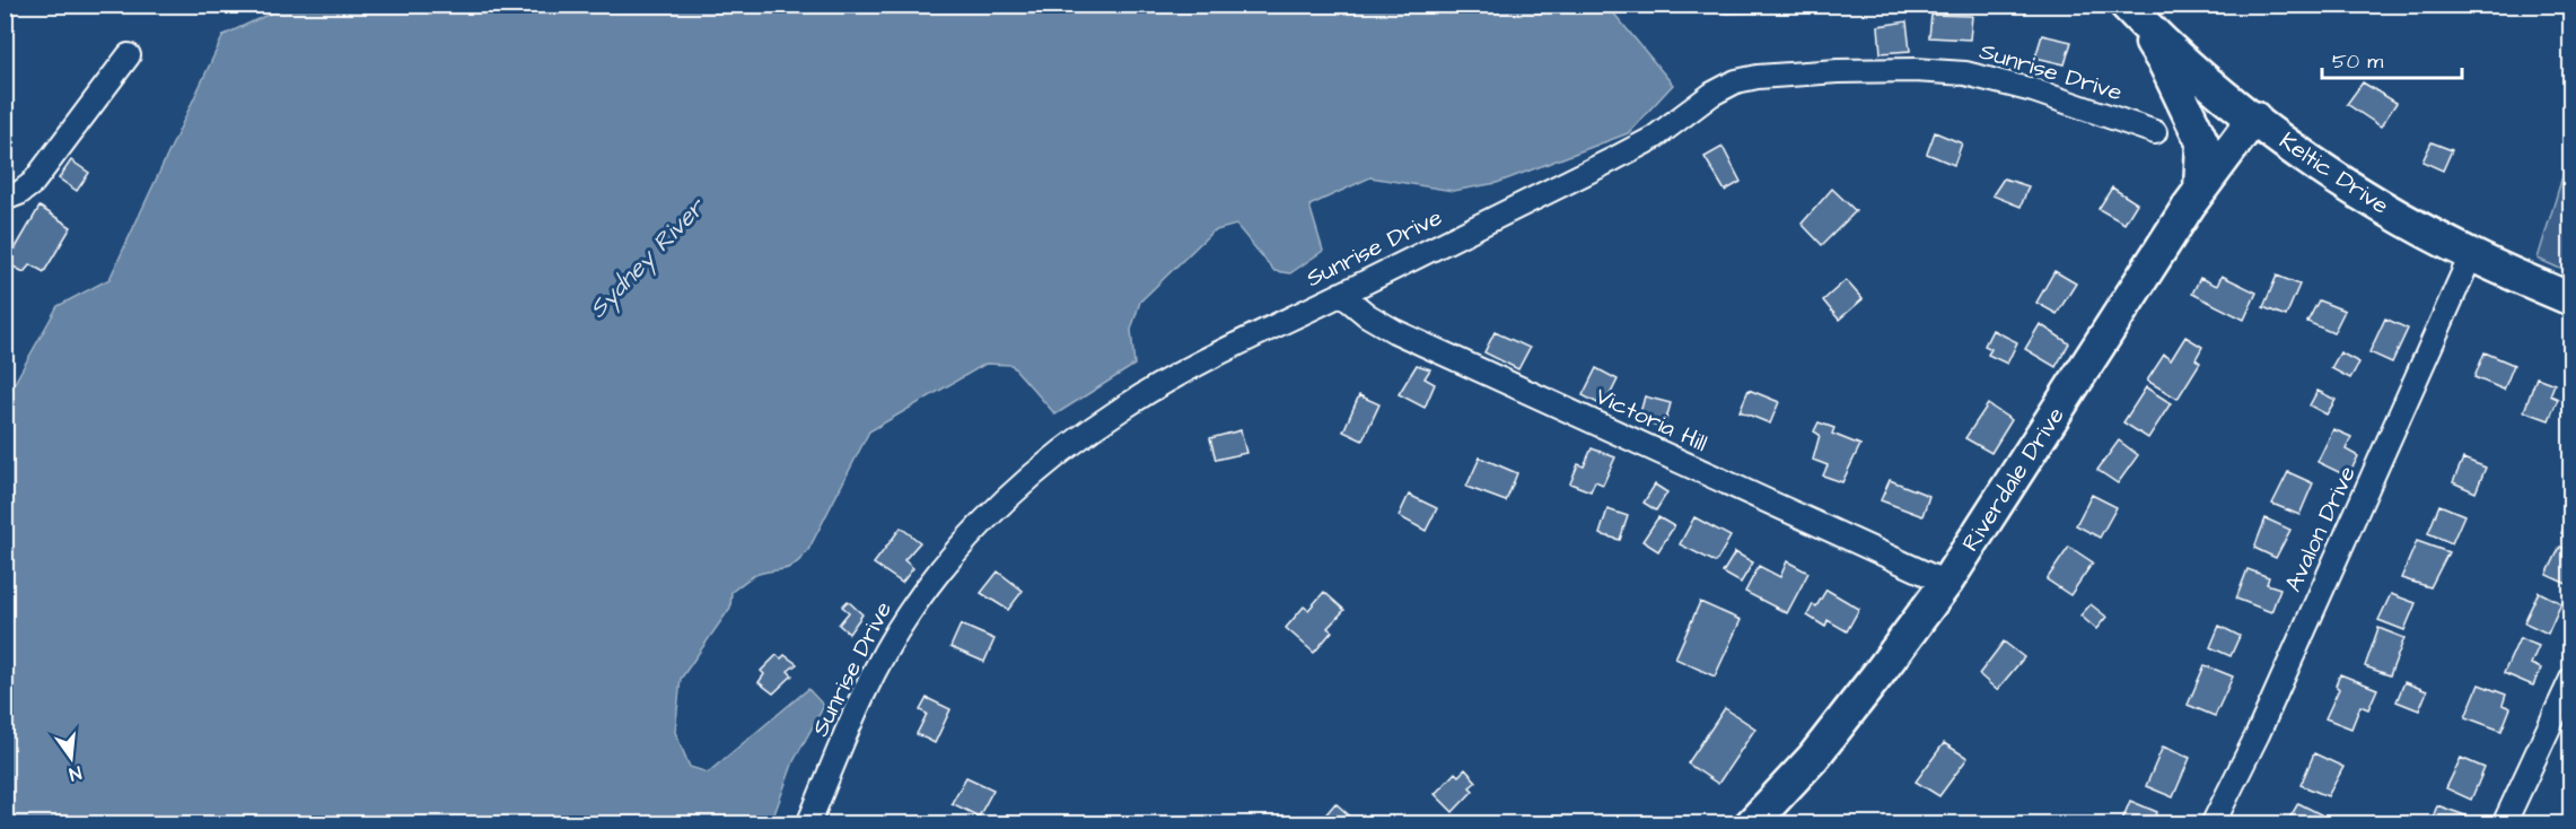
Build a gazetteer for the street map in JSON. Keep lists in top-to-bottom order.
{
  "streets": {
    "main road": ["Keltic Drive", "Riverdale Drive"],
    "street": ["Sunrise Drive", "Victoria Hill", "Avalon Drive"]
  },
  "crossings": [
    ["Sunrise Drive", "Victoria Hill"],
    ["Keltic Drive", "Riverdale Drive"],
    ["Keltic Drive", "Avalon Drive"],
    ["Victoria Hill", "Riverdale Drive"]
  ],
  "water": ["Sydney River"],
  "scale_bar": "50 m",
  "north": "bottom"
}
